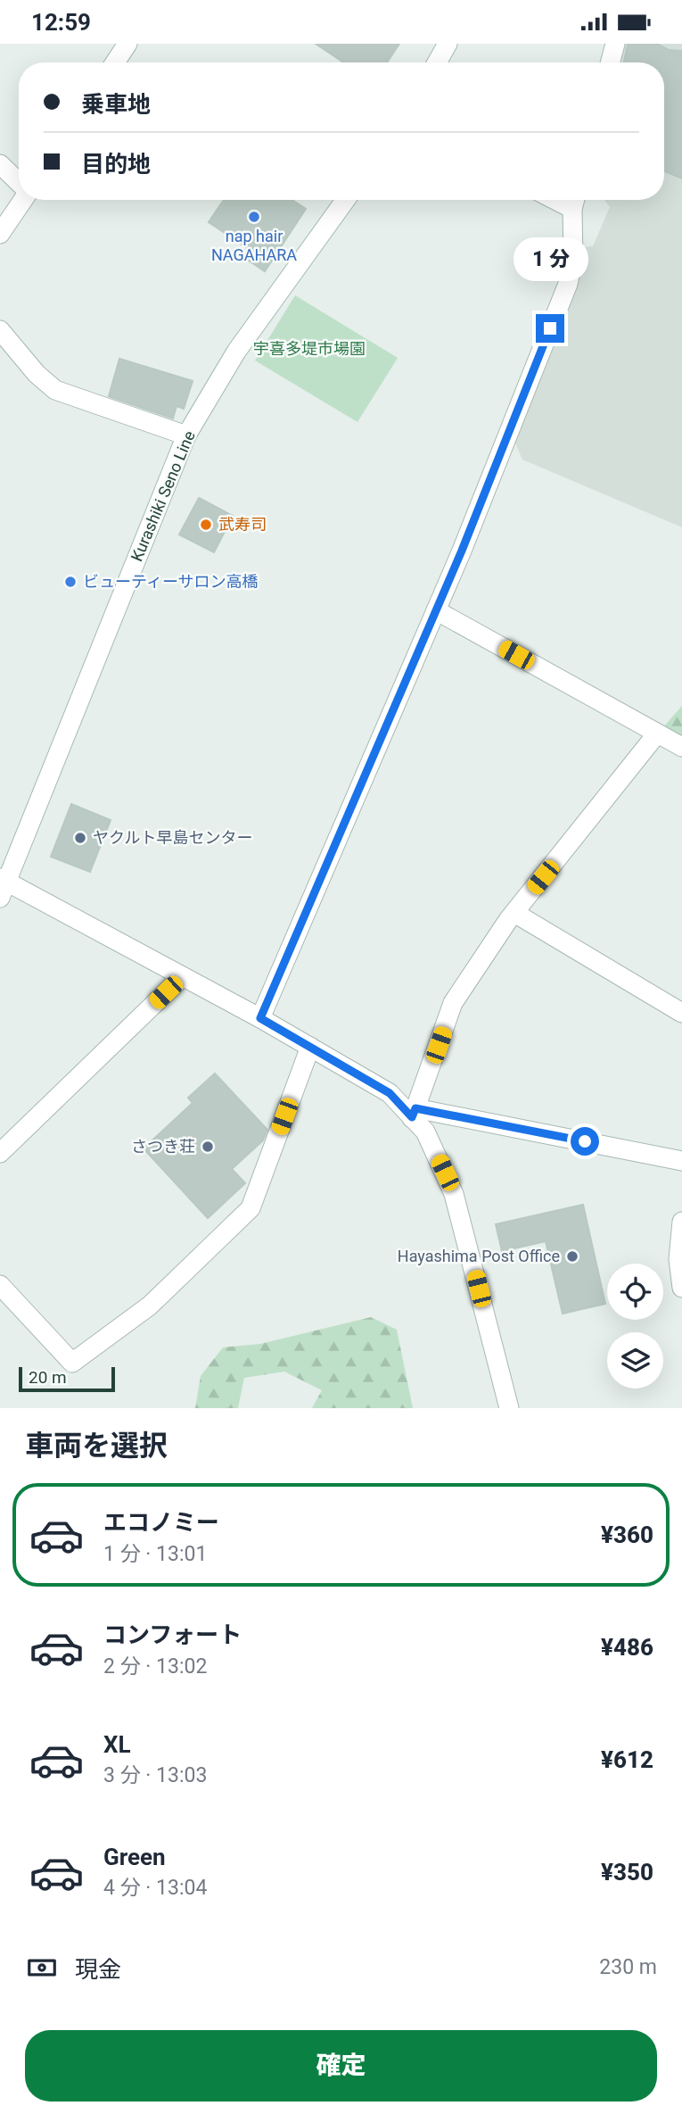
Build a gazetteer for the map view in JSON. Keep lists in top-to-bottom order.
{
  "streets": {
    "street": ["Kurashiki Seno Line"]
  },
  "parks": ["宇喜多堤市場園"],
  "places": [
    "nap hair NAGAHARA",
    "武寿司",
    "ビューティーサロン高橋",
    "ヤクルト早島センター",
    "さつき荘",
    "Hayashima Post Office"
  ],
  "scale_bar": "20 m",
  "page": {
    "status": "12:59",
    "banner": ["乗車地", "目的地"],
    "bubble": "1 分",
    "scale": "20 m",
    "heading": "車両を選択",
    "list": [
      {
        "name": "エコノミー",
        "note": "1 分 · 13:01",
        "value": "¥360"
      },
      {
        "name": "コンフォート",
        "note": "2 分 · 13:02",
        "value": "¥486"
      },
      {
        "name": "XL",
        "note": "3 分 · 13:03",
        "value": "¥612"
      },
      {
        "name": "Green",
        "note": "4 分 · 13:04",
        "value": "¥350"
      }
    ],
    "pay": ["現金", "230 m"],
    "buttons": "確定"
  }
}
